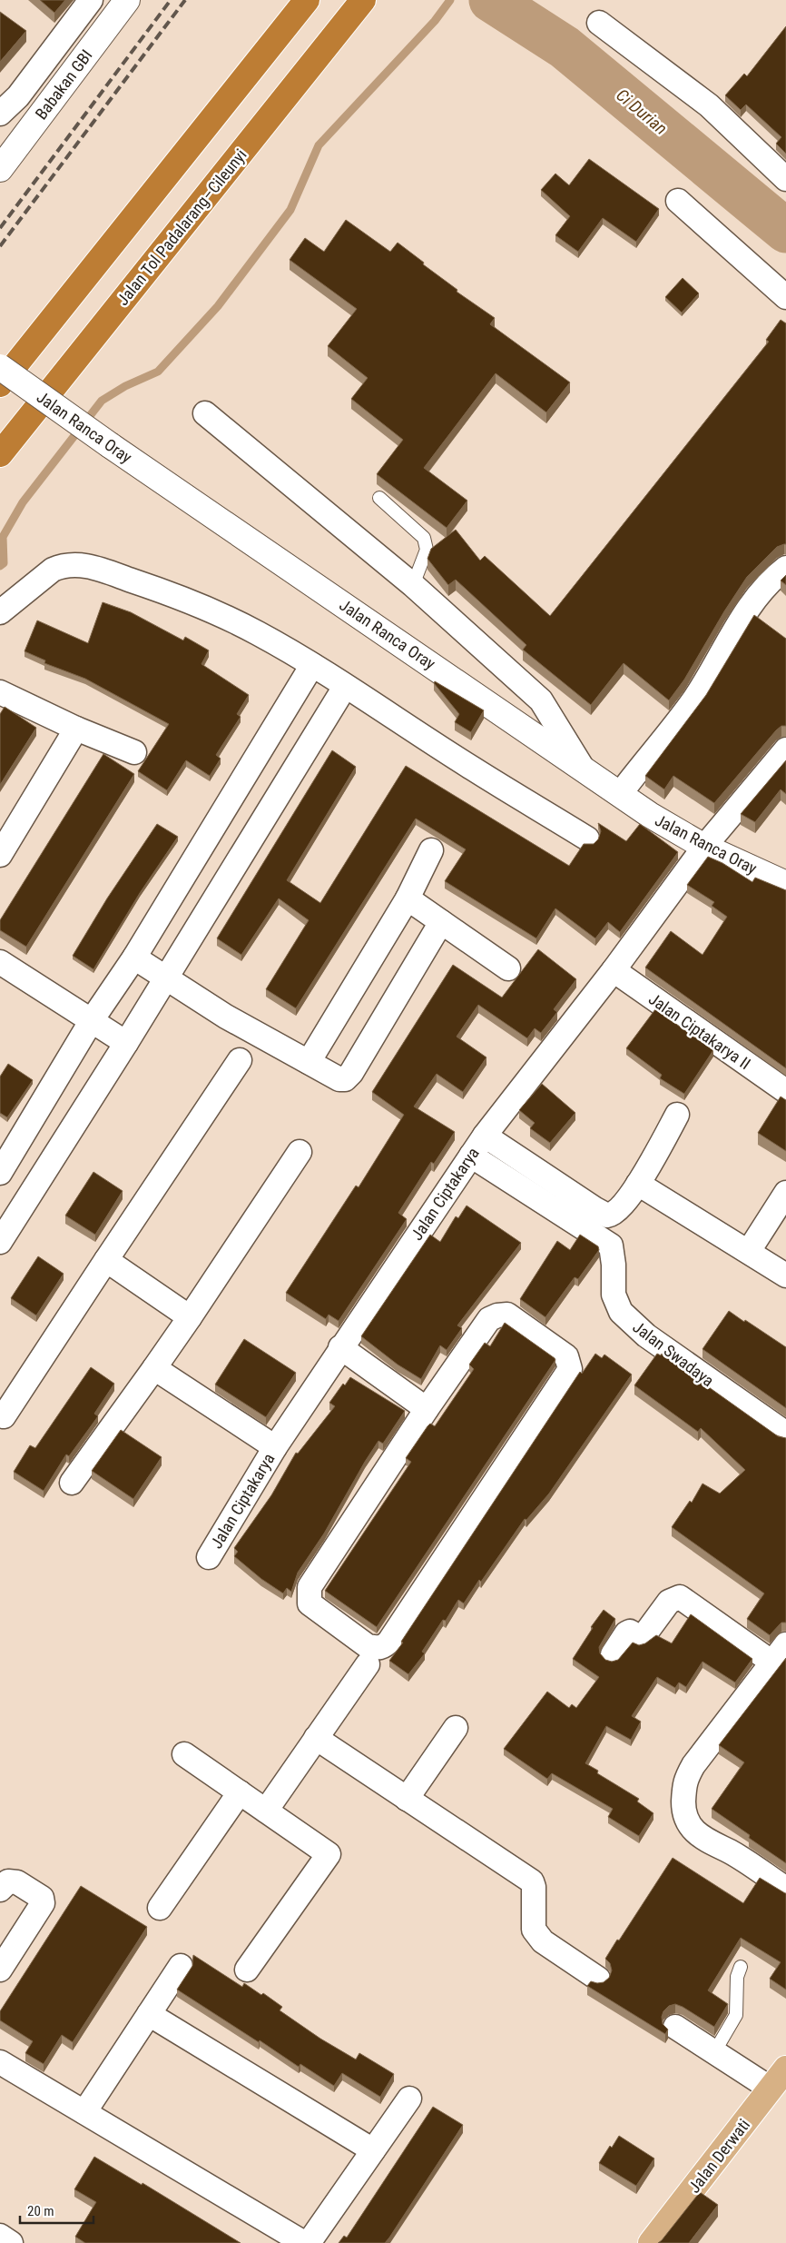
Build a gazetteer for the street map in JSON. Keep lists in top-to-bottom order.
{
  "streets": {
    "highway": ["Jalan Tol Padalarang–Cileunyi"],
    "main road": ["Jalan Derwati"],
    "street": [
      "Babakan GBI",
      "Jalan Ranca Oray",
      "Jalan Ciptakarya II",
      "Jalan Ciptakarya",
      "Jalan Swadaya"
    ]
  },
  "crossings": [
    ["Jalan Ranca Oray", "Jalan Ciptakarya"],
    ["Jalan Ciptakarya II", "Jalan Ciptakarya"],
    ["Jalan Ciptakarya", "Jalan Swadaya"]
  ],
  "water": ["Ci Durian"],
  "scale_bar": "20 m"
}
